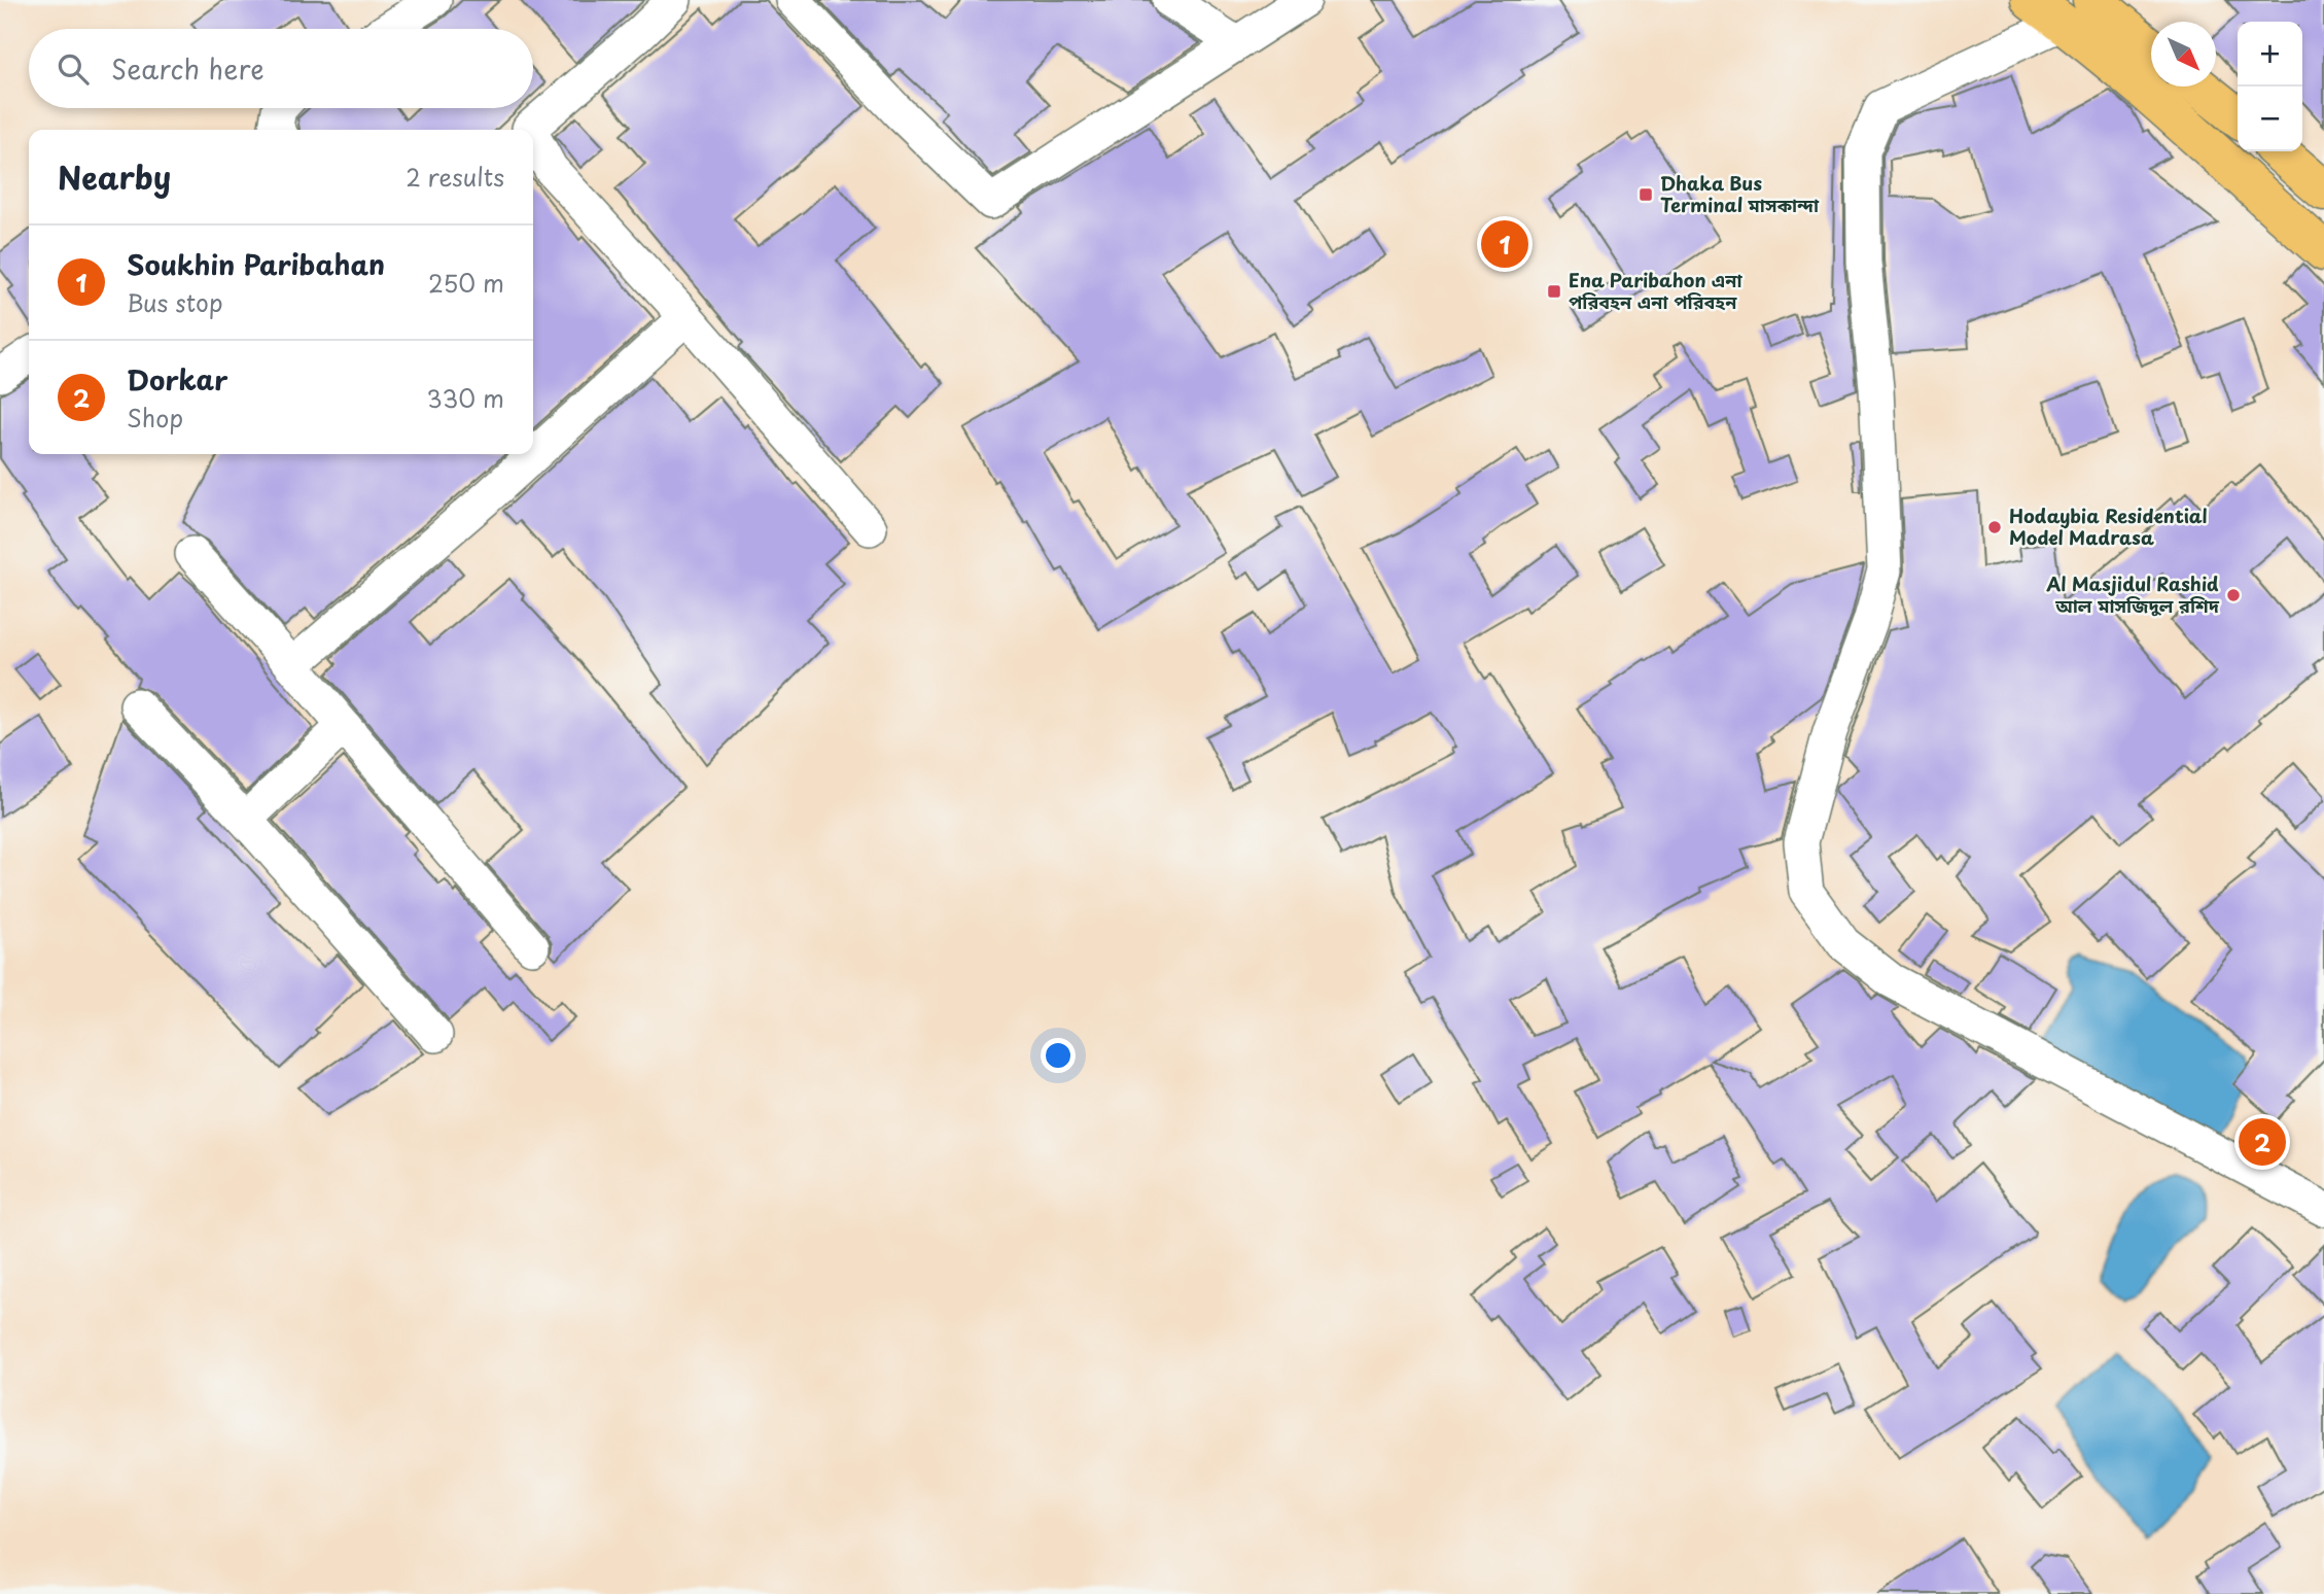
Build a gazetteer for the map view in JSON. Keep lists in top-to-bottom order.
{
  "places": {
    "transit": ["Dhaka Bus Terminal মাসকান্দা", "Ena Paribahon এনা পরিবহন এনা পরিবহন"],
    "other": ["Hodaybia Residential Model Madrasa", "Al Masjidul Rashid আল মাসজিদুল রশিদ"]
  },
  "north": "bottom right",
  "page": {
    "map_buttons": ["+", "−"],
    "search": "Search here",
    "heading": ["Nearby", "2 results"],
    "pins": ["1", "2"],
    "list": [
      {
        "mark": "1",
        "name": "Soukhin Paribahan",
        "note": "Bus stop",
        "value": "250 m"
      },
      {
        "mark": "2",
        "name": "Dorkar",
        "note": "Shop",
        "value": "330 m"
      }
    ]
  }
}
